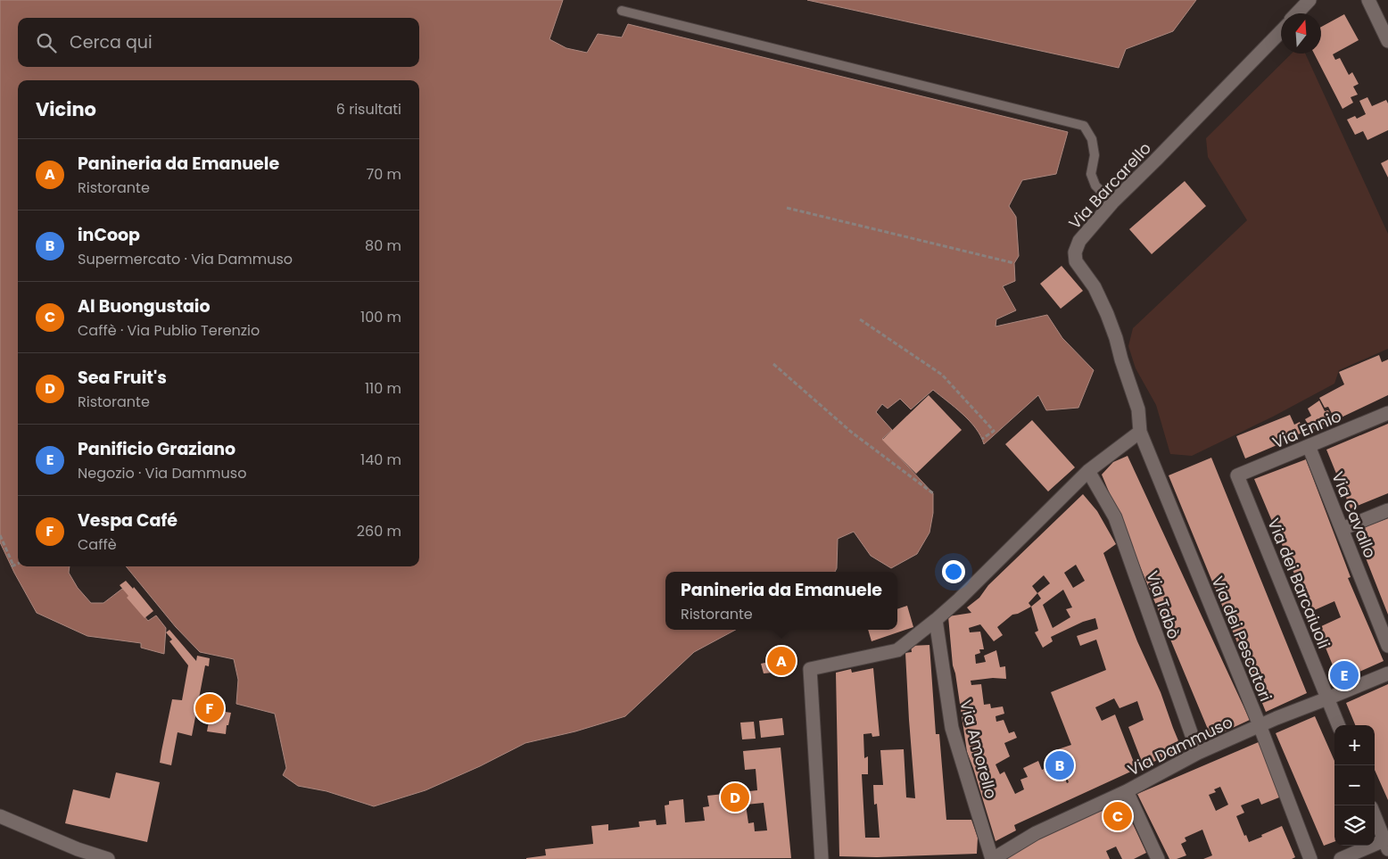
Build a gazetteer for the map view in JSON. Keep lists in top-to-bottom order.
{
  "streets": {
    "street": [
      "Via Barcarello",
      "Via Ennio",
      "Via Cavallo",
      "Via dei Barcaiuoli",
      "Via Tabò",
      "Via dei Pescatori",
      "Via Dammuso",
      "Via Amorello"
    ]
  },
  "crossings": [
    ["Via Barcarello", "Via dei Pescatori"],
    ["Via Ennio", "Via Cavallo"],
    ["Via Ennio", "Via dei Barcaiuoli"],
    ["Via dei Barcaiuoli", "Via Dammuso"],
    ["Via Tabò", "Via Dammuso"],
    ["Via dei Pescatori", "Via Dammuso"],
    ["Via Dammuso", "Via Amorello"]
  ],
  "north": "top",
  "page": {
    "search": "Cerca qui",
    "heading": ["Vicino", "6 risultati"],
    "list": [
      {
        "mark": "A",
        "name": "Panineria da Emanuele",
        "note": "Ristorante",
        "value": "70 m"
      },
      {
        "mark": "B",
        "name": "inCoop",
        "note": "Supermercato · Via Dammuso",
        "value": "80 m"
      },
      {
        "mark": "C",
        "name": "Al Buongustaio",
        "note": "Caffè · Via Publio Terenzio",
        "value": "100 m"
      },
      {
        "mark": "D",
        "name": "Sea Fruit's",
        "note": "Ristorante",
        "value": "110 m"
      },
      {
        "mark": "E",
        "name": "Panificio Graziano",
        "note": "Negozio · Via Dammuso",
        "value": "140 m"
      },
      {
        "mark": "F",
        "name": "Vespa Café",
        "note": "Caffè",
        "value": "260 m"
      }
    ],
    "popup": ["Panineria da Emanuele", "Ristorante"],
    "pins": [
      "A",
      "E",
      "F",
      "B",
      "D",
      "C"
    ],
    "map_buttons": ["+", "−"]
  }
}
